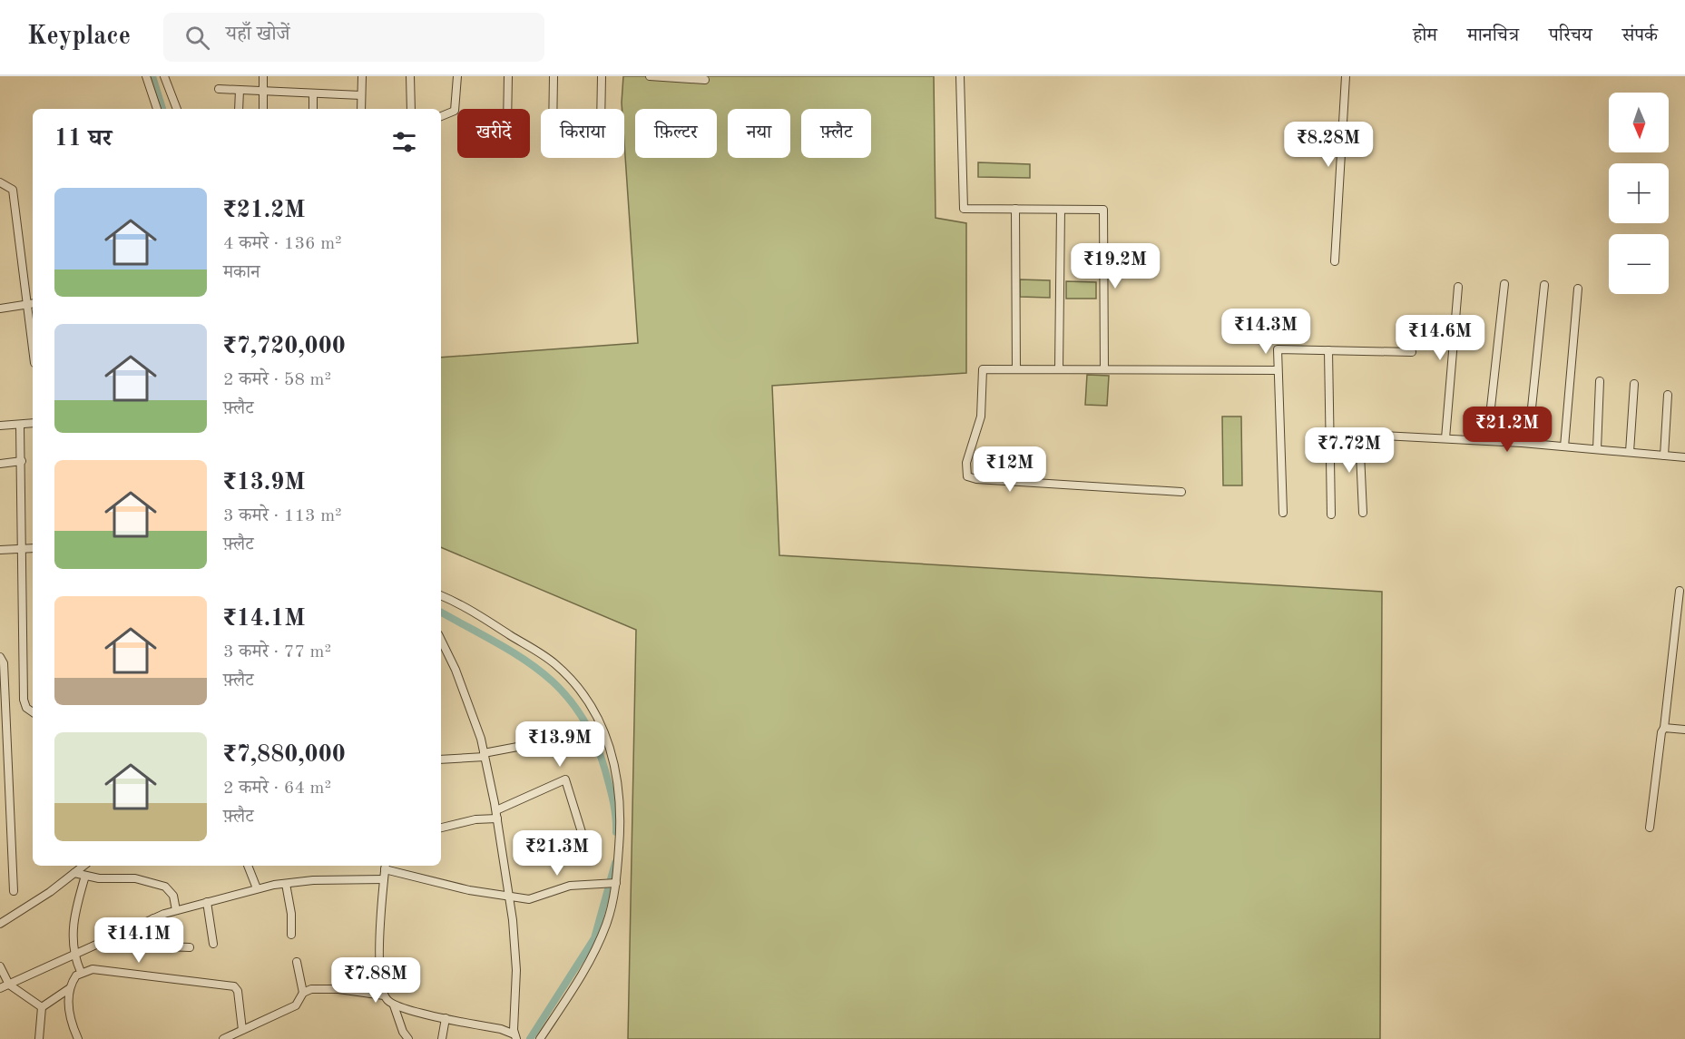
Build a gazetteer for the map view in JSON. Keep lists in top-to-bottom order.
{
  "north": "bottom",
  "page": {
    "header": "Keyplace",
    "search": "यहाँ खोजें",
    "nav": [
      "होम",
      "मानचित्र",
      "परिचय",
      "संपर्क"
    ],
    "map_buttons": ["+", "−"],
    "chip": [
      "खरीदें",
      "किराया",
      "फ़िल्टर",
      "नया",
      "फ़्लैट"
    ],
    "heading": "11 घर",
    "price": [
      "₹8.28M",
      "₹19.2M",
      "₹14.3M",
      "₹14.6M",
      "₹21.2M",
      "₹7.72M",
      "₹12M",
      "₹13.9M",
      "₹21.3M",
      "₹14.1M",
      "₹7.88M"
    ],
    "list": [
      {
        "name": "₹21.2M",
        "note": "4 कमरे · 136 m² · मकान"
      },
      {
        "name": "₹7,720,000",
        "note": "2 कमरे · 58 m² · फ़्लैट"
      },
      {
        "name": "₹13.9M",
        "note": "3 कमरे · 113 m² · फ़्लैट"
      },
      {
        "name": "₹14.1M",
        "note": "3 कमरे · 77 m² · फ़्लैट"
      },
      {
        "name": "₹7,880,000",
        "note": "2 कमरे · 64 m² · फ़्लैट"
      }
    ]
  }
}
